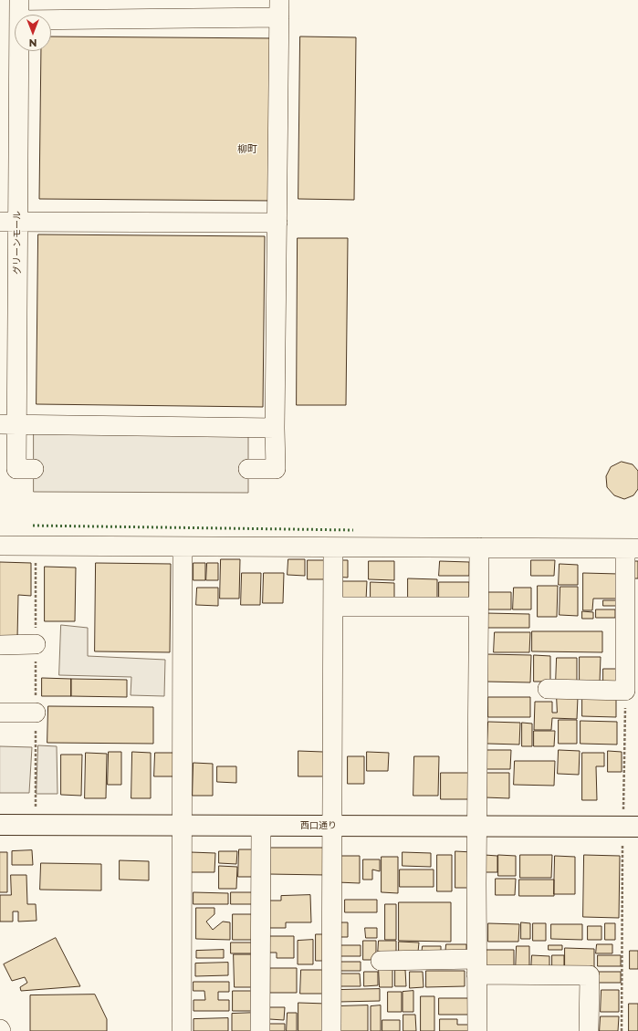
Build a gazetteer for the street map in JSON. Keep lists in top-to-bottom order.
{
  "streets": {
    "main road": ["西口通り"],
    "street": ["グリーンモール"]
  },
  "districts": ["柳町"],
  "north": "bottom"
}
